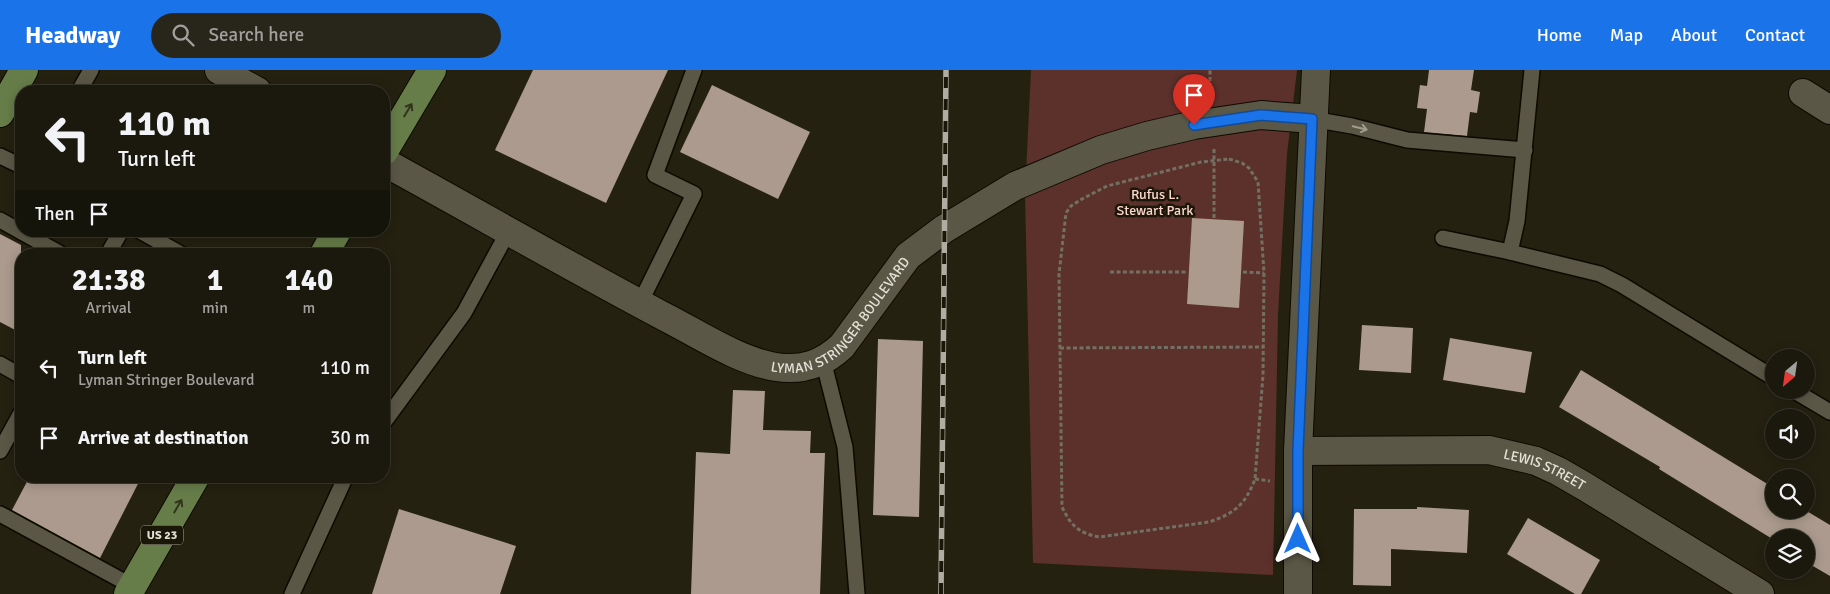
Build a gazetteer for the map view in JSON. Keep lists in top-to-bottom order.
{
  "streets": {
    "main road": ["US 23"],
    "street": ["LYMAN STRINGER BOULEVARD", "LEWIS STREET"]
  },
  "parks": ["Rufus L. Stewart Park"],
  "north": "bottom left",
  "page": {
    "header": "Headway",
    "search": "Search here",
    "nav": [
      "Home",
      "Map",
      "About",
      "Contact"
    ],
    "turn": ["110 m", "Turn left"],
    "then": "Then",
    "eta": [
      "21:38",
      "Arrival",
      "1",
      "min",
      "140",
      "m"
    ],
    "list": [
      {
        "name": "Turn left",
        "note": "Lyman Stringer Boulevard",
        "value": "110 m"
      },
      {
        "name": "Arrive at destination",
        "value": "30 m"
      }
    ]
  }
}
